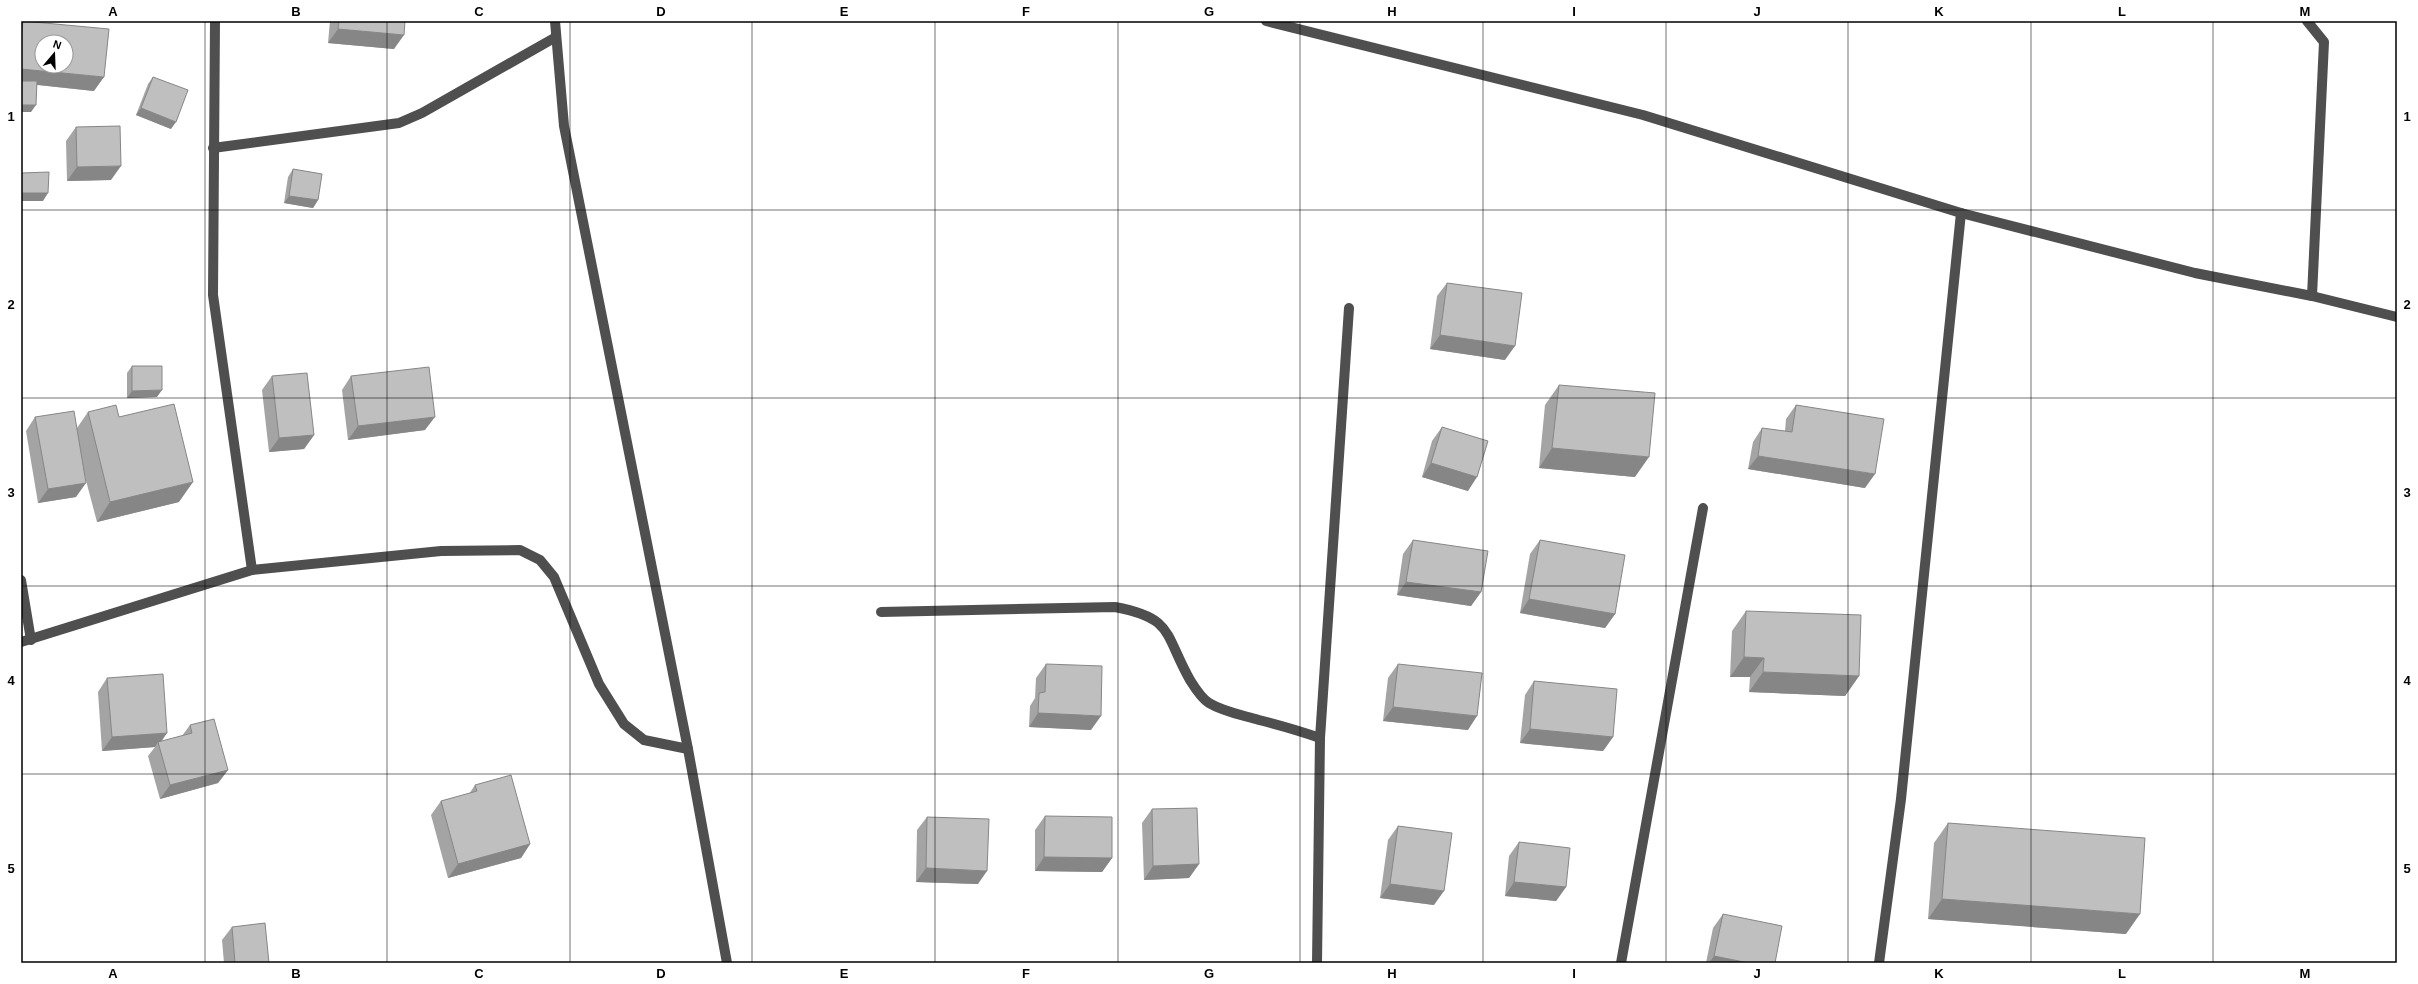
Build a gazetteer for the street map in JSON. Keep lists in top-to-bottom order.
{
  "north": "top",
  "grid": {
    "columns": [
      "A",
      "B",
      "C",
      "D",
      "E",
      "F",
      "G",
      "H",
      "I",
      "J",
      "K",
      "L",
      "M"
    ],
    "rows": [
      "1",
      "2",
      "3",
      "4",
      "5"
    ]
  }
}
